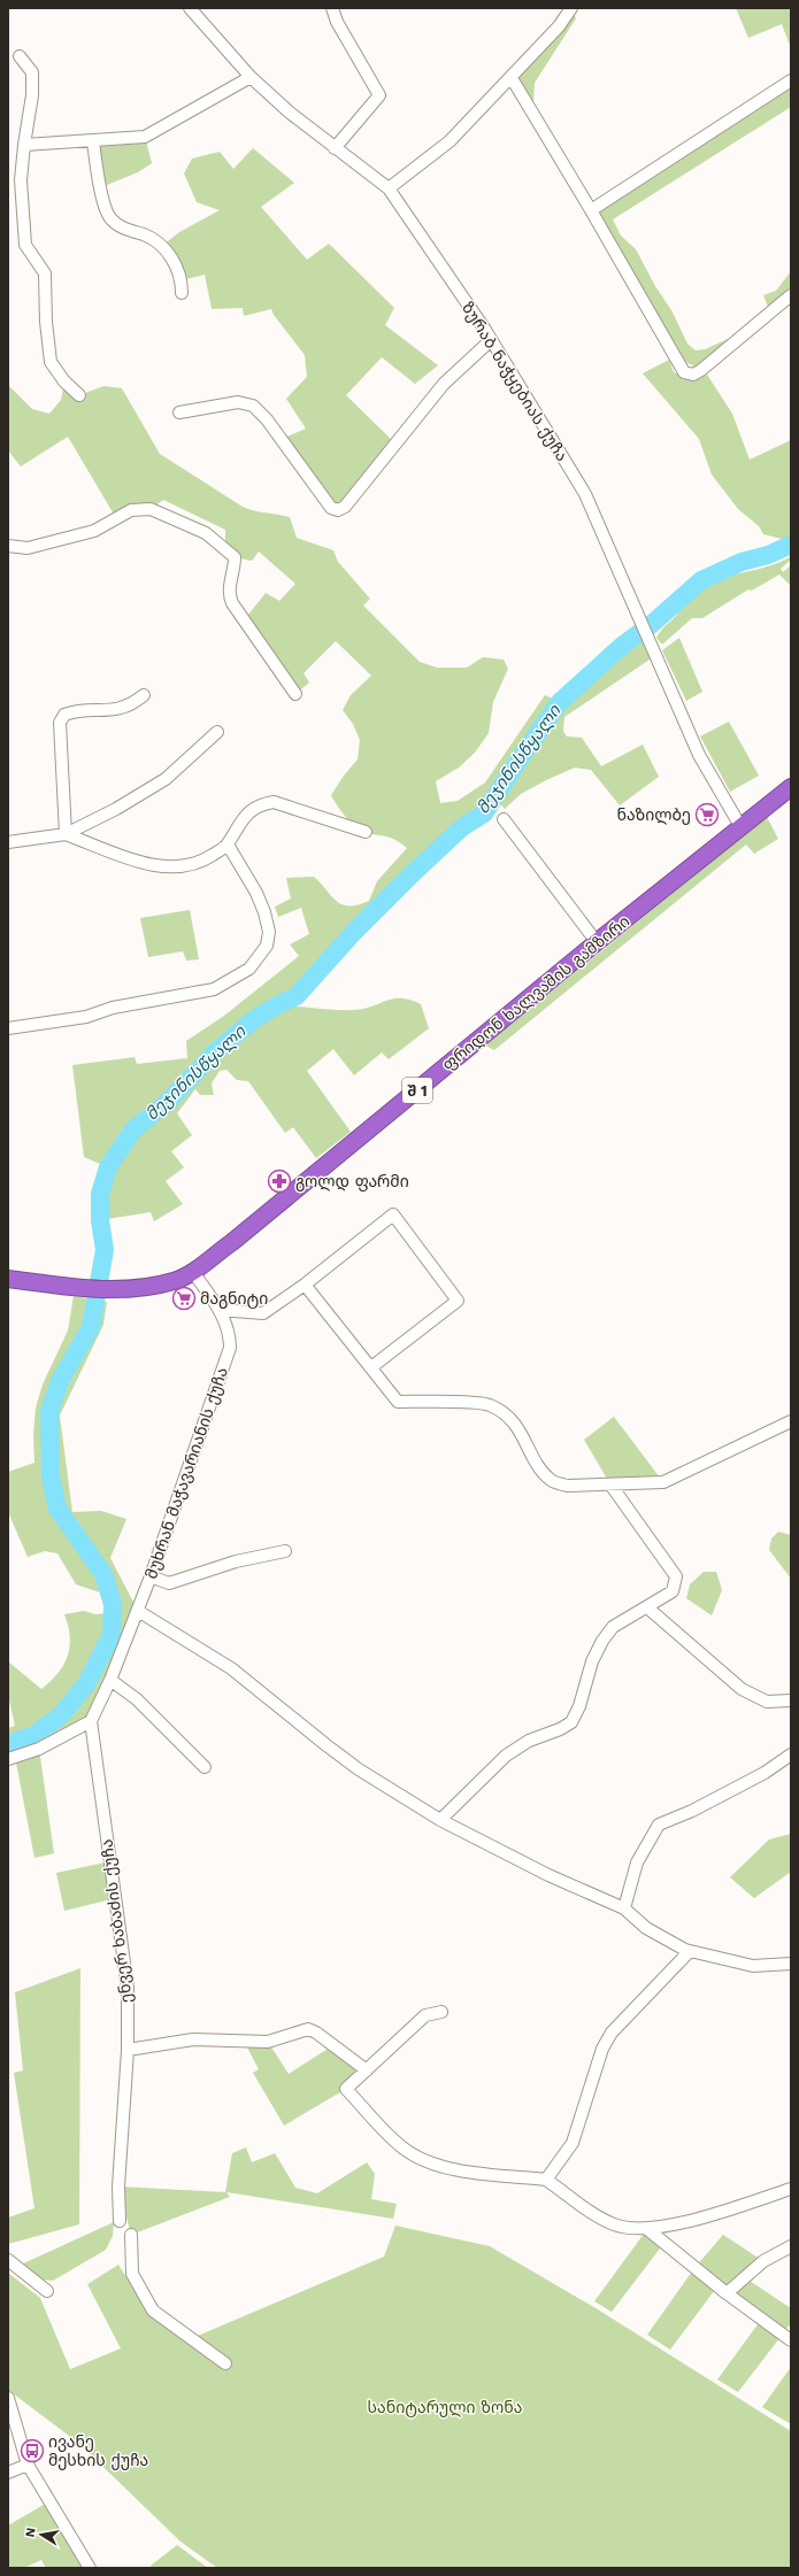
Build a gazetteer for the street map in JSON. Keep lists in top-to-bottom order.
{
  "streets": {
    "highway": ["ფრიდონ ხალვაშის გამზირი", "შ 1"],
    "street": ["ზურაბ ნაჭყებიას ქუჩა", "მუხრან მაჭავარიანის ქუჩა", "ენვერ ხაბაძის ქუჩა"]
  },
  "crossings": [
    ["ზურაბ ნაჭყებიას ქუჩა", "ფრიდონ ხალვაშის გამზირი"],
    ["ფრიდონ ხალვაშის გამზირი", "მუხრან მაჭავარიანის ქუჩა"],
    ["მუხრან მაჭავარიანის ქუჩა", "ენვერ ხაბაძის ქუჩა"]
  ],
  "water": ["მეჯინისწყალი"],
  "parks": ["სანიტარული ზონა"],
  "places": {
    "supermarket": ["ნაზილბე", "მაგნიტი"],
    "pharmacy": ["გოლდ ფარმი"],
    "bus stop": ["ივანე მესხის ქუჩა"]
  },
  "north": "left"
}
